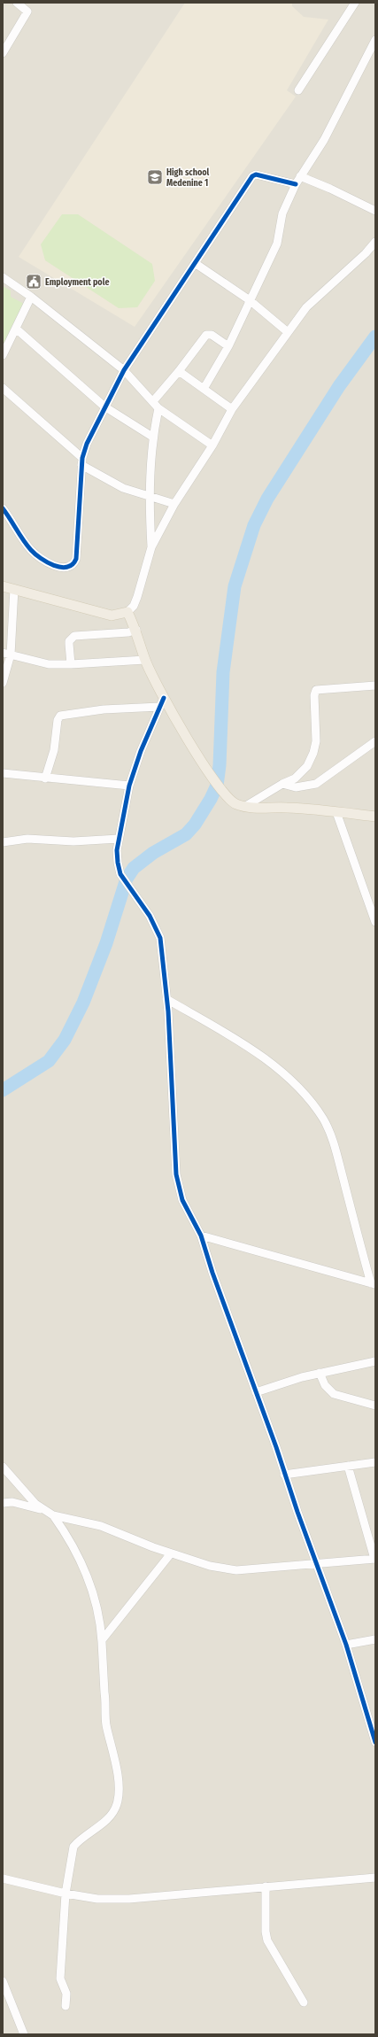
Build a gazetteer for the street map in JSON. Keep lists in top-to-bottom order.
{
  "places": {
    "school or university": ["High school Medenine 1"],
    "public building": ["Employment pole"]
  }
}
